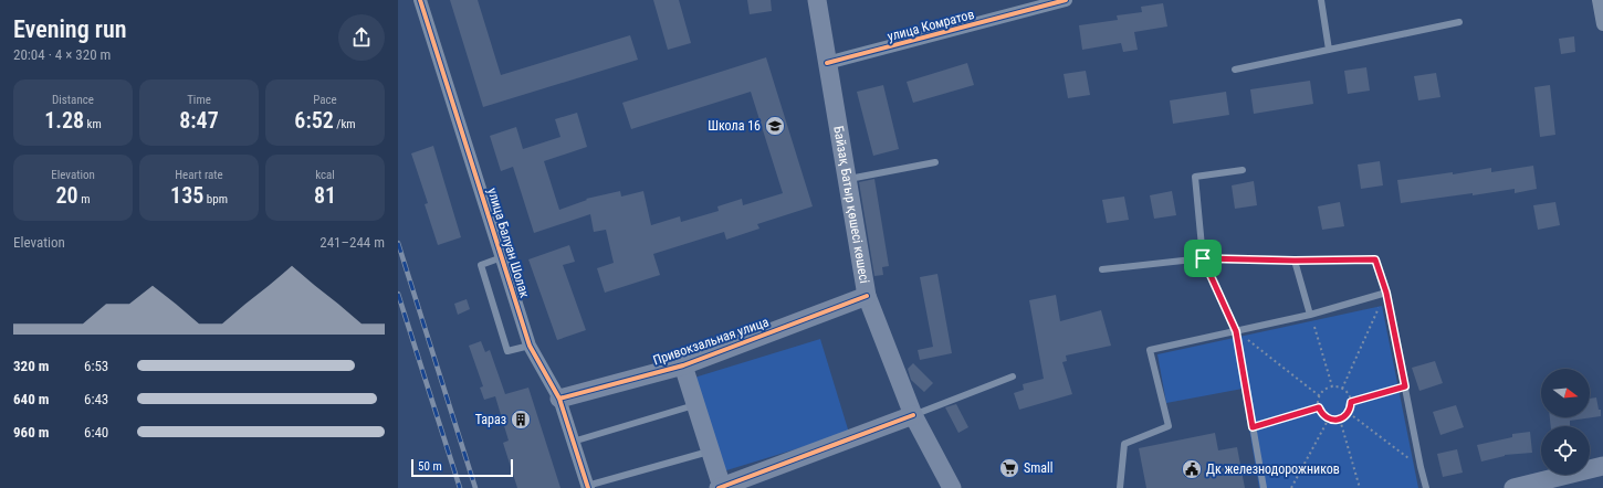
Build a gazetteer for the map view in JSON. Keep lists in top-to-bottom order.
{
  "streets": {
    "street": [
      "улица Комратов",
      "Байзақ Батыр қөшесі көшесі",
      "улица Балуан Шолак",
      "Привокзальная улица"
    ]
  },
  "crossings": [
    ["улица Комратов", "Байзақ Батыр қөшесі көшесі"],
    ["Байзақ Батыр қөшесі көшесі", "Привокзальная улица"],
    ["улица Балуан Шолак", "Привокзальная улица"]
  ],
  "places": {
    "school or university": ["Школа 16"],
    "building": ["Тараз"],
    "supermarket": ["Small"],
    "public building": ["Дк железнодорожников"]
  },
  "scale_bar": "50 m",
  "north": "right",
  "page": {
    "heading": ["Evening run", "20:04 · 4 × 320 m"],
    "stats": [
      ["Distance", "1.28 km"],
      ["Time", "8:47"],
      ["Pace", "6:52 /km"],
      ["Elevation", "20 m"],
      ["Heart rate", "135 bpm"],
      ["kcal", "81"]
    ],
    "chart": ["Elevation", "241–244 m"],
    "list": [
      {
        "name": "320 m",
        "note": "6:53"
      },
      {
        "name": "640 m",
        "note": "6:43"
      },
      {
        "name": "960 m",
        "note": "6:40"
      }
    ],
    "scale": "50 m"
  }
}
